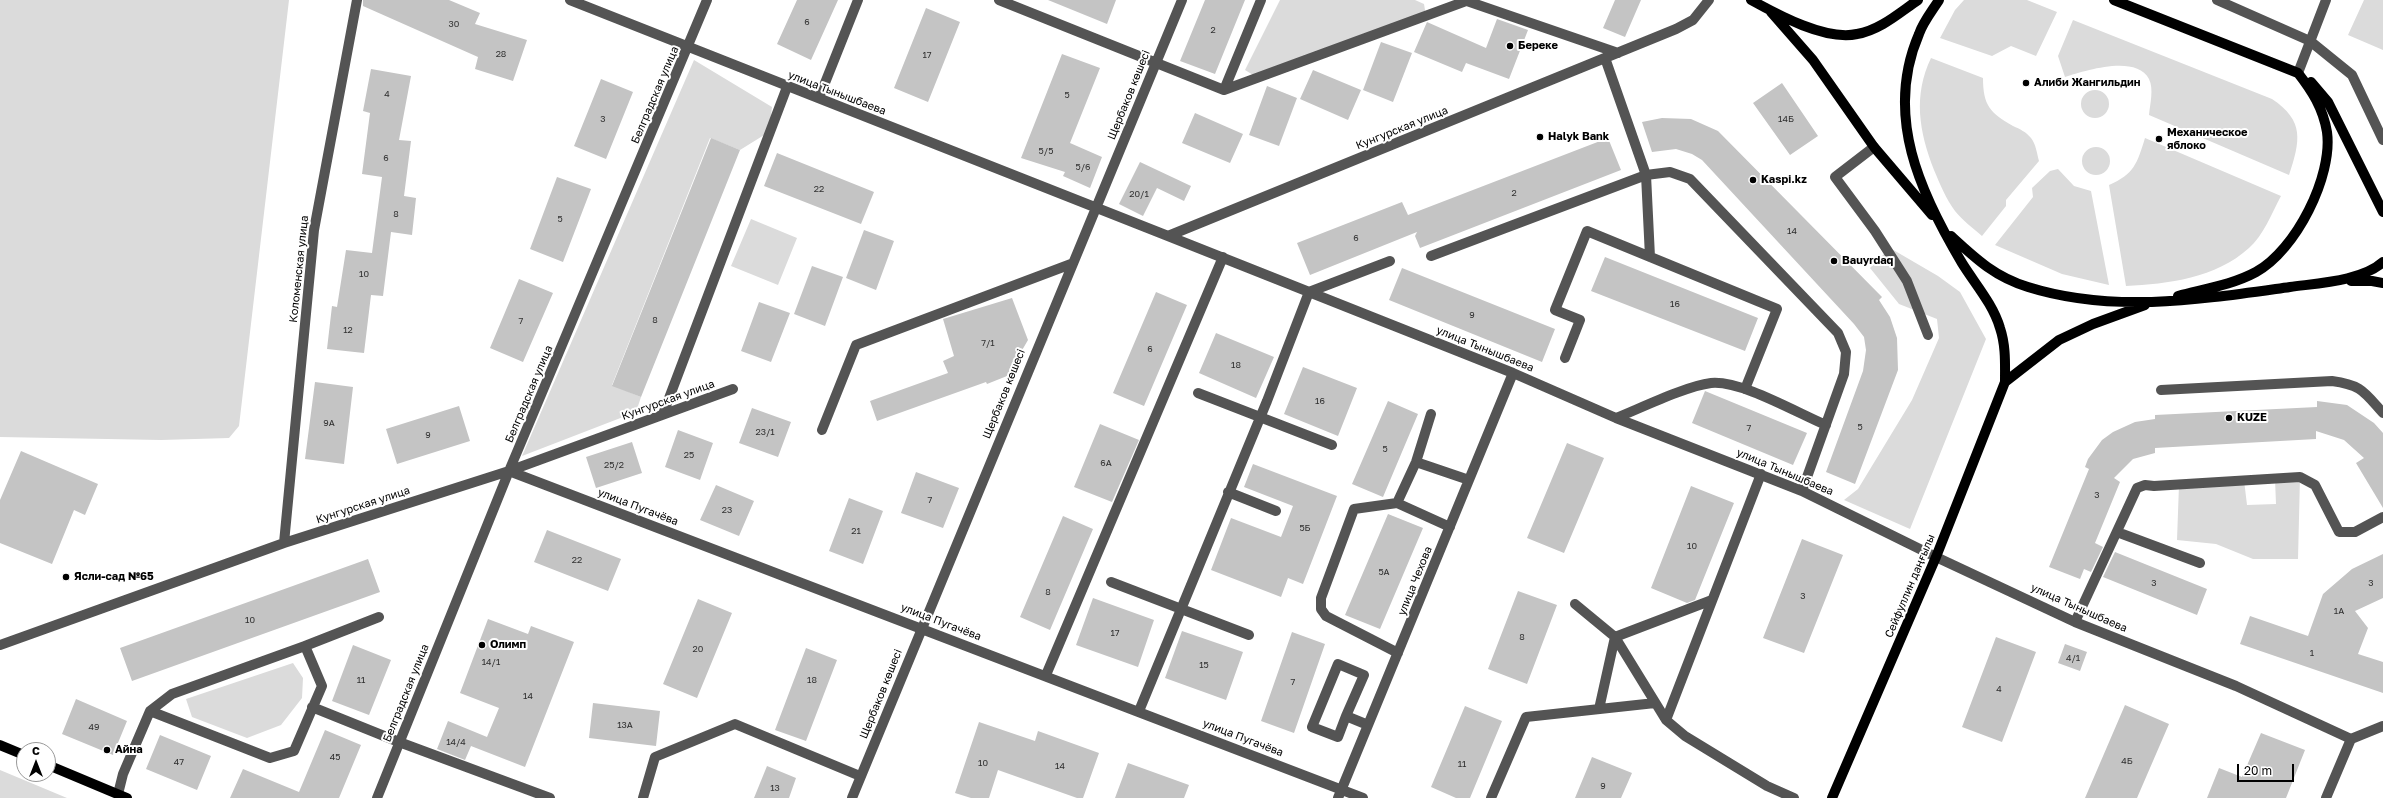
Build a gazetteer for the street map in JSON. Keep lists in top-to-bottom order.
{
  "streets": {
    "main road": ["Сейфуллин даңғылы"],
    "street": [
      "улица Тынышбаева",
      "Белградская улица",
      "Щербаков көшесі",
      "Кунгурская улица",
      "Коломенская улица",
      "улица Пугачёва",
      "улица Чехова"
    ]
  },
  "crossings": [
    ["улица Тынышбаева", "Белградская улица"],
    ["улица Тынышбаева", "Щербаков көшесі"],
    ["улица Тынышбаева", "Кунгурская улица"],
    ["улица Тынышбаева", "улица Чехова"],
    ["улица Тынышбаева", "Сейфуллин даңғылы"],
    ["Белградская улица", "Кунгурская улица"],
    ["Белградская улица", "улица Пугачёва"],
    ["Щербаков көшесі", "улица Пугачёва"],
    ["Кунгурская улица", "Коломенская улица"],
    ["Кунгурская улица", "улица Пугачёва"],
    ["улица Пугачёва", "улица Чехова"]
  ],
  "places": [
    "Береке",
    "Алиби Жангильдин",
    "Halyk Bank",
    "Механическое яблоко",
    "Kaspi.kz",
    "Bauyrdaq",
    "KUZE",
    "Ясли-сад №65",
    "Олимп",
    "Айна"
  ],
  "house_numbers": [
    "6",
    "30",
    "2",
    "28",
    "17",
    "4",
    "5",
    "3",
    "14Б",
    "5/5",
    "6",
    "5/6",
    "22",
    "2",
    "20/1",
    "8",
    "5",
    "14",
    "6",
    "10",
    "16",
    "9",
    "8",
    "7",
    "12",
    "7/1",
    "6",
    "18",
    "16",
    "9А",
    "5",
    "7",
    "23/1",
    "9",
    "5",
    "25",
    "6А",
    "25/2",
    "3",
    "7",
    "23",
    "5Б",
    "21",
    "10",
    "22",
    "5А",
    "3",
    "3",
    "8",
    "3",
    "1А",
    "10",
    "17",
    "8",
    "20",
    "1",
    "4/1",
    "14/1",
    "15",
    "11",
    "18",
    "7",
    "4",
    "14",
    "13А",
    "49",
    "14/4",
    "45",
    "4Б",
    "47",
    "10",
    "11",
    "14",
    "9",
    "13"
  ],
  "scale_bar": "20 m",
  "north": "top"
}
